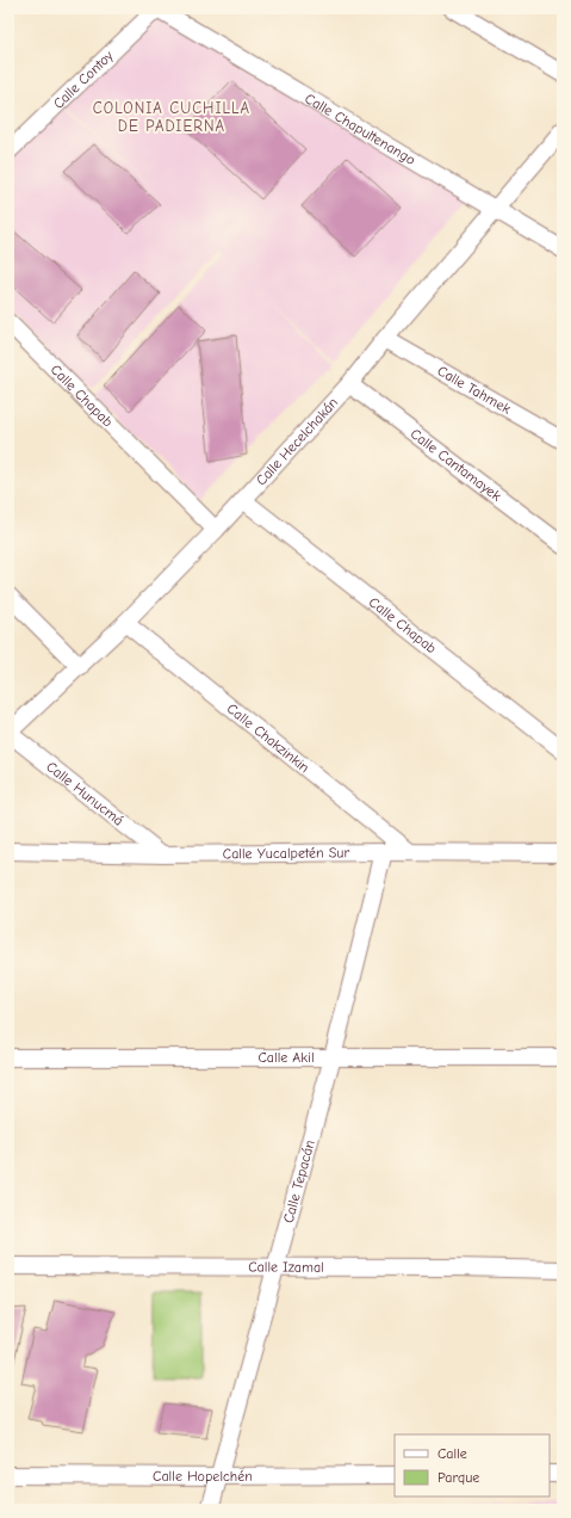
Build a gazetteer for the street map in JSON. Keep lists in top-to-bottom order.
{
  "streets": {
    "street": [
      "Calle Contoy",
      "Calle Chapultenango",
      "Calle Tahmek",
      "Calle Chapab",
      "Calle Hecelchakán",
      "Calle Cantamayek",
      "Calle Chakzinkin",
      "Calle Hunucmá",
      "Calle Yucalpetén Sur",
      "Calle Akil",
      "Calle Tepacán",
      "Calle Izamal",
      "Calle Hopelchén"
    ]
  },
  "crossings": [
    ["Calle Contoy", "Calle Chapultenango"],
    ["Calle Chapultenango", "Calle Hecelchakán"],
    ["Calle Tahmek", "Calle Hecelchakán"],
    ["Calle Chapab", "Calle Hecelchakán"],
    ["Calle Hecelchakán", "Calle Cantamayek"],
    ["Calle Hecelchakán", "Calle Chakzinkin"],
    ["Calle Hecelchakán", "Calle Hunucmá"],
    ["Calle Chakzinkin", "Calle Yucalpetén Sur"],
    ["Calle Hunucmá", "Calle Yucalpetén Sur"],
    ["Calle Yucalpetén Sur", "Calle Tepacán"],
    ["Calle Akil", "Calle Tepacán"],
    ["Calle Tepacán", "Calle Izamal"],
    ["Calle Tepacán", "Calle Hopelchén"]
  ],
  "districts": ["COLONIA CUCHILLA DE PADIERNA"],
  "legend": ["Calle", "Parque"]
}
